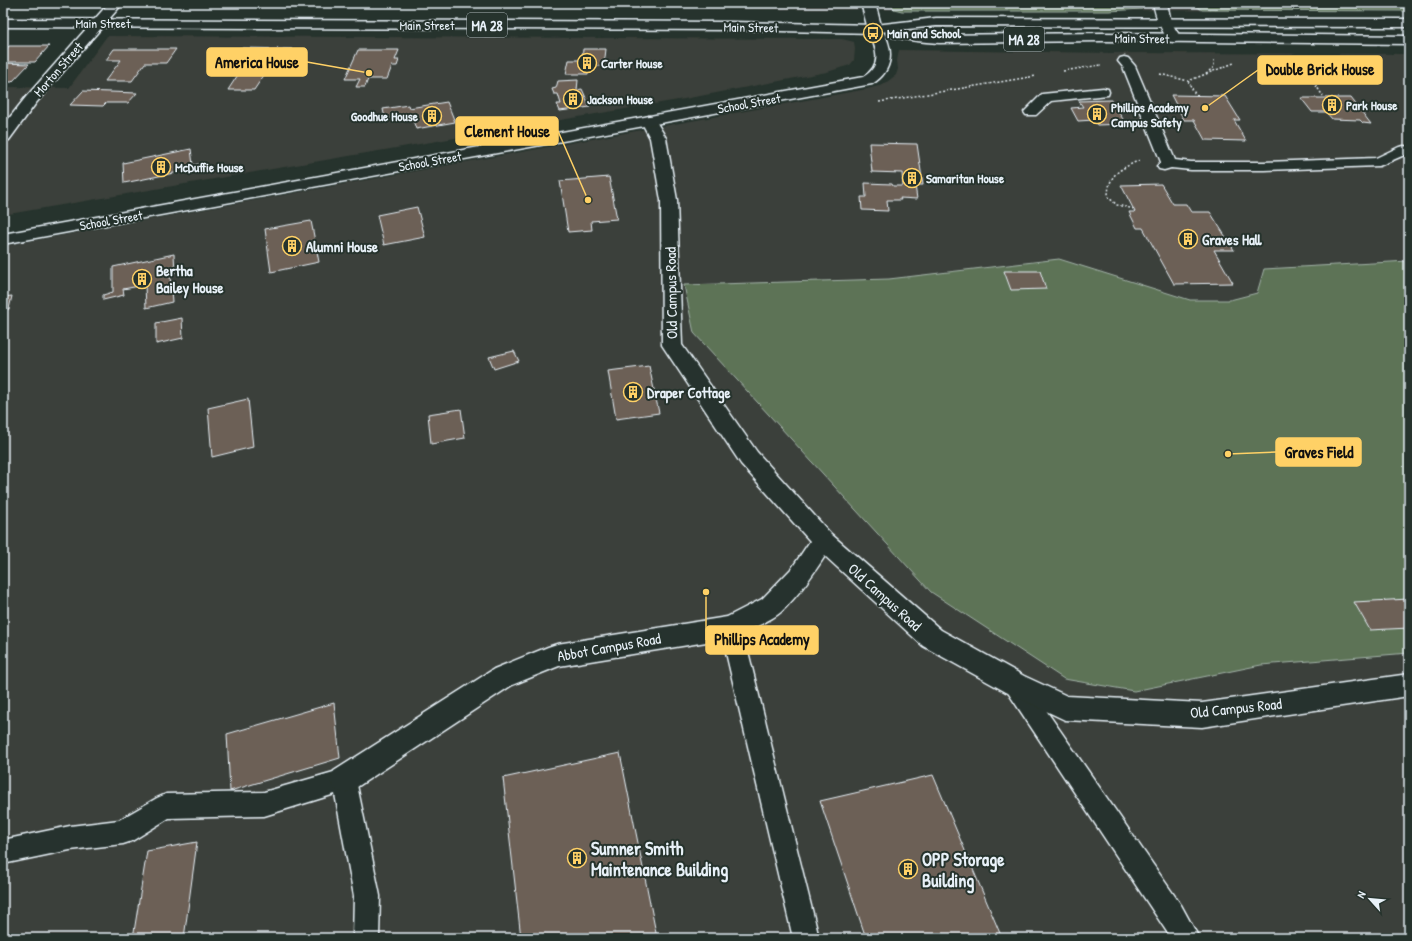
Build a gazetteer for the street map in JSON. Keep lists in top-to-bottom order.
{
  "streets": {
    "main road": [
      "Main Street",
      "MA 28",
      "Morton Street",
      "School Street",
      "Old Campus Road",
      "Abbot Campus Road"
    ]
  },
  "crossings": [
    ["Main Street", "Morton Street"],
    ["Main Street", "School Street"],
    ["School Street", "Old Campus Road"],
    ["Old Campus Road", "Abbot Campus Road"]
  ],
  "places": {
    "bus stop": ["Main and School"],
    "building": [
      "Carter House",
      "Jackson House",
      "Park House",
      "Phillips Academy Campus Safety",
      "Goodhue House",
      "McDuffie House",
      "Samaritan House",
      "Graves Hall",
      "Alumni House",
      "Bertha Bailey House",
      "Draper Cottage",
      "Sumner Smith Maintenance Building",
      "OPP Storage Building"
    ],
    "other": [
      "America House",
      "Double Brick House",
      "Clement House",
      "Graves Field",
      "Phillips Academy"
    ]
  },
  "north": "top left"
}
